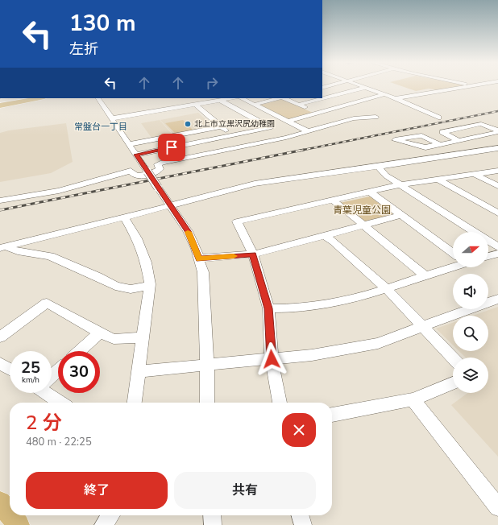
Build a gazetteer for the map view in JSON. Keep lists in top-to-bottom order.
{
  "districts": ["常盤台一丁目"],
  "parks": ["青葉児童公園"],
  "places": ["北上市立黒沢尻幼稚園"],
  "north": "right",
  "page": {
    "turn": ["130 m", "左折"],
    "speed": "25 km/h",
    "limit": "30",
    "heading": ["2 分", "480 m · 22:25"],
    "buttons": ["終了", "共有"]
  }
}
